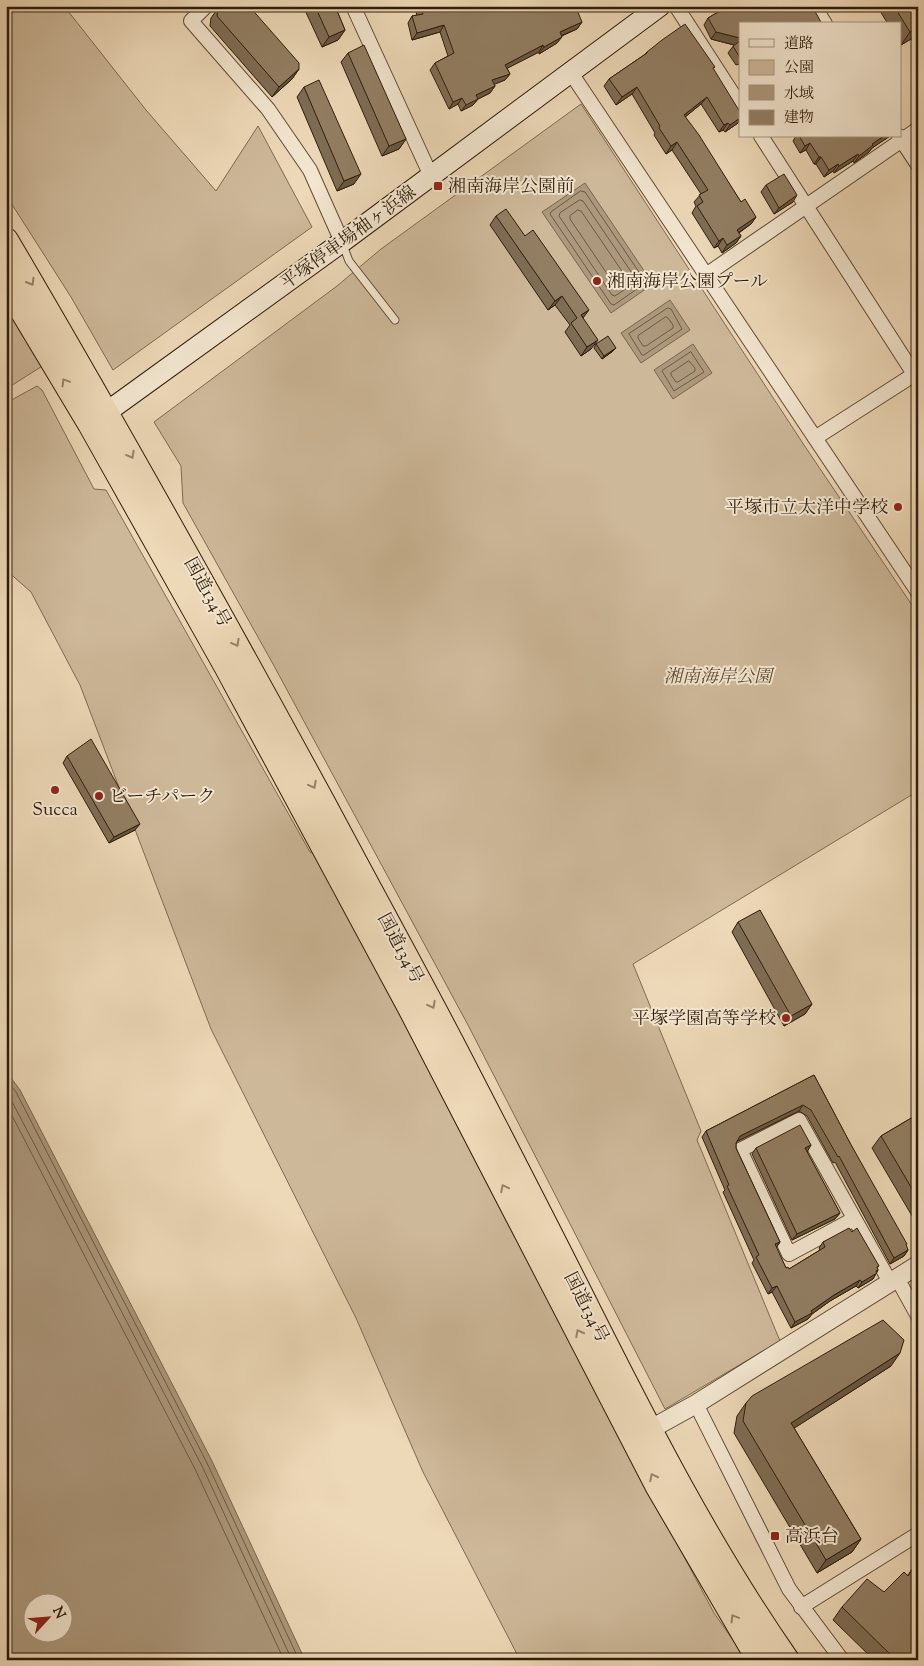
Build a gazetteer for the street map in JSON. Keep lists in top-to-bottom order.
{
  "streets": {
    "highway": ["国道134号"],
    "main road": ["平塚停車場袖ヶ浜線"]
  },
  "crossings": [
    ["平塚停車場袖ヶ浜線", "国道134号"]
  ],
  "parks": ["湘南海岸公園"],
  "places": {
    "transit": ["湘南海岸公園前", "高浜台"],
    "other": [
      "湘南海岸公園プール",
      "平塚市立太洋中学校",
      "Succa",
      "ビーチパーク",
      "平塚学園高等学校"
    ]
  },
  "legend": [
    "道路",
    "公園",
    "水域",
    "建物"
  ],
  "north": "top right"
}
